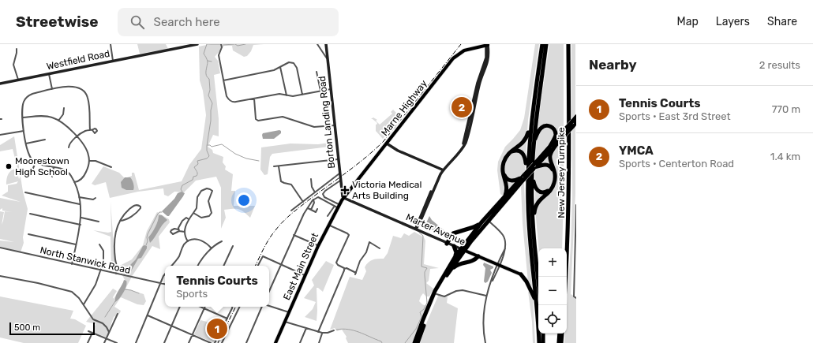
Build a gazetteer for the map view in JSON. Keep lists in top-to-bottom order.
{
  "streets": {
    "highway": ["New Jersey Turnpike"],
    "main road": [
      "Westfield Road",
      "Marne Highway",
      "Borton Landing Road",
      "Marter Avenue",
      "East Main Street"
    ],
    "street": ["North Stanwick Road"]
  },
  "crossings": [
    ["Marne Highway", "Borton Landing Road"],
    ["Marne Highway", "Marter Avenue"],
    ["Marne Highway", "East Main Street"],
    ["Borton Landing Road", "Marter Avenue"],
    ["Borton Landing Road", "East Main Street"],
    ["Marter Avenue", "East Main Street"]
  ],
  "places": {
    "other": ["Moorestown High School"],
    "health": ["Victoria Medical Arts Building"]
  },
  "scale_bar": "500 m",
  "page": {
    "header": "Streetwise",
    "search": "Search here",
    "nav": ["Map", "Layers", "Share"],
    "heading": ["Nearby", "2 results"],
    "list": [
      {
        "mark": "1",
        "name": "Tennis Courts",
        "note": "Sports · East 3rd Street",
        "value": "770 m"
      },
      {
        "mark": "2",
        "name": "YMCA",
        "note": "Sports · Centerton Road",
        "value": "1.4 km"
      }
    ],
    "pins": ["2", "1"],
    "map_buttons": ["+", "−"],
    "popup": ["Tennis Courts", "Sports"],
    "scale": "500 m"
  }
}
